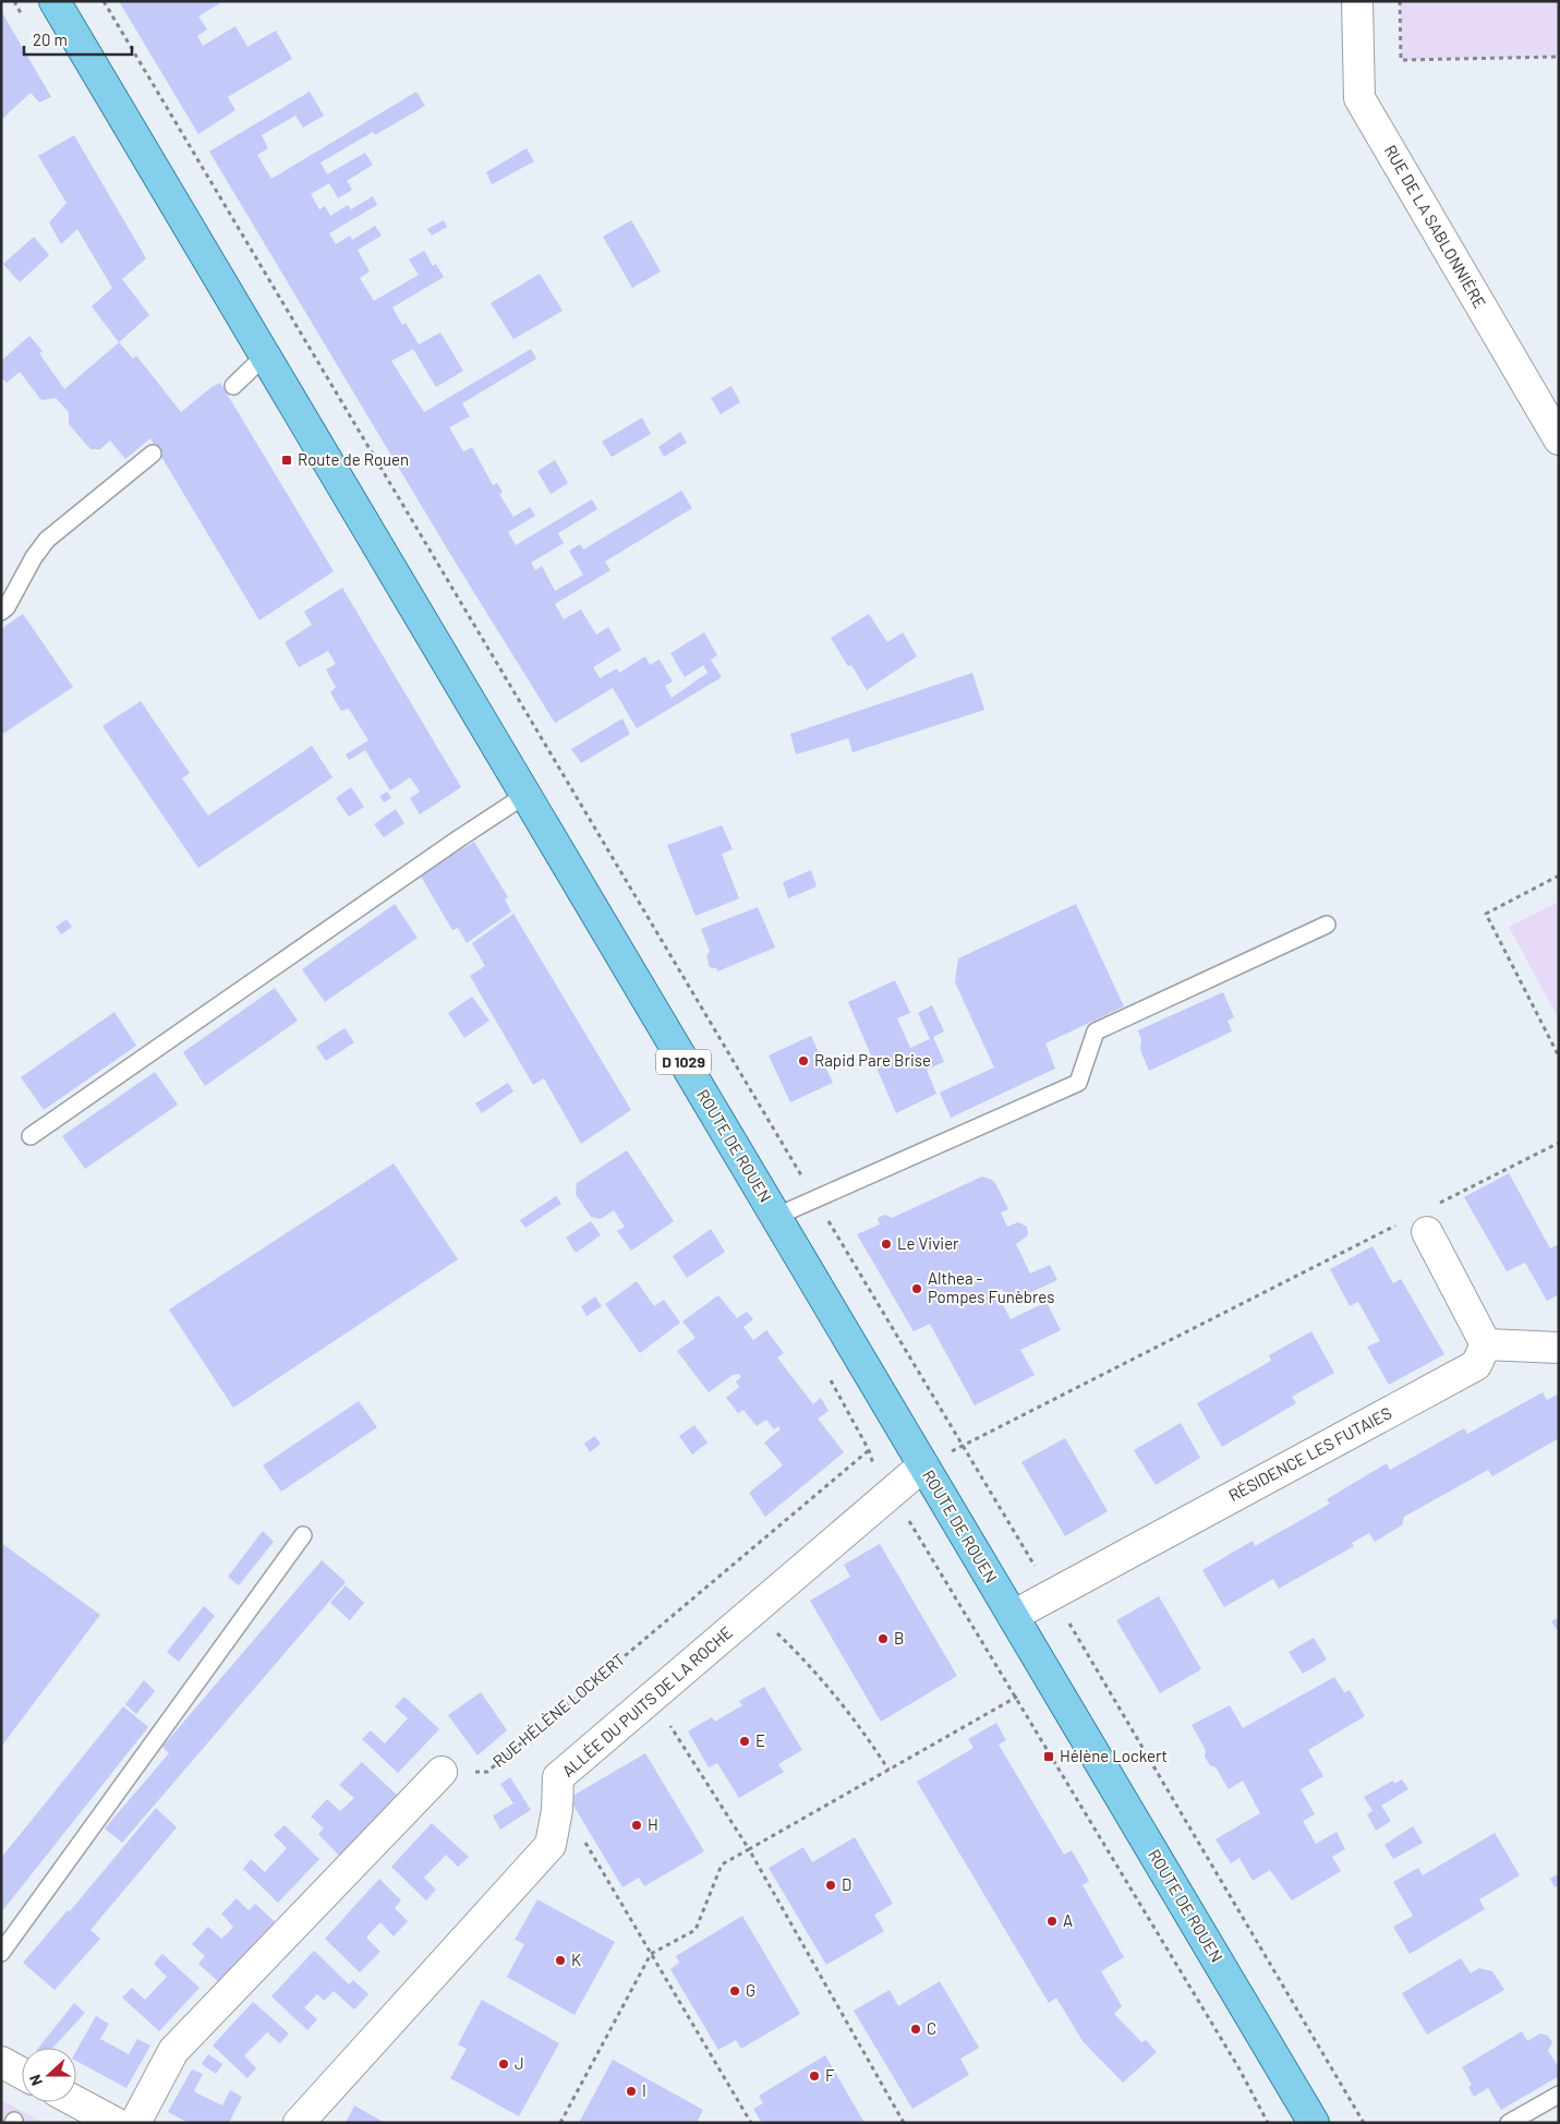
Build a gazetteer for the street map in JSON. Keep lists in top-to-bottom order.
{
  "streets": {
    "main road": ["D 1029", "ROUTE DE ROUEN"],
    "street": ["RUE DE LA SABLONNIÈRE", "RÉSIDENCE LES FUTAIES", "ALLÉE DU PUITS DE LA ROCHE"],
    "path": ["RUE HÉLÈNE LOCKERT"]
  },
  "crossings": [
    ["ROUTE DE ROUEN", "RÉSIDENCE LES FUTAIES"],
    ["ROUTE DE ROUEN", "ALLÉE DU PUITS DE LA ROCHE"],
    ["ROUTE DE ROUEN", "RUE HÉLÈNE LOCKERT"]
  ],
  "places": {
    "transit": ["Route de Rouen", "Hélène Lockert"],
    "other": [
      "Rapid Pare Brise",
      "Le Vivier",
      "Althea - Pompes Funèbres",
      "B",
      "E",
      "H",
      "D",
      "A",
      "K",
      "G",
      "C",
      "J",
      "F",
      "I"
    ]
  },
  "scale_bar": "20 m",
  "north": "left"
}
